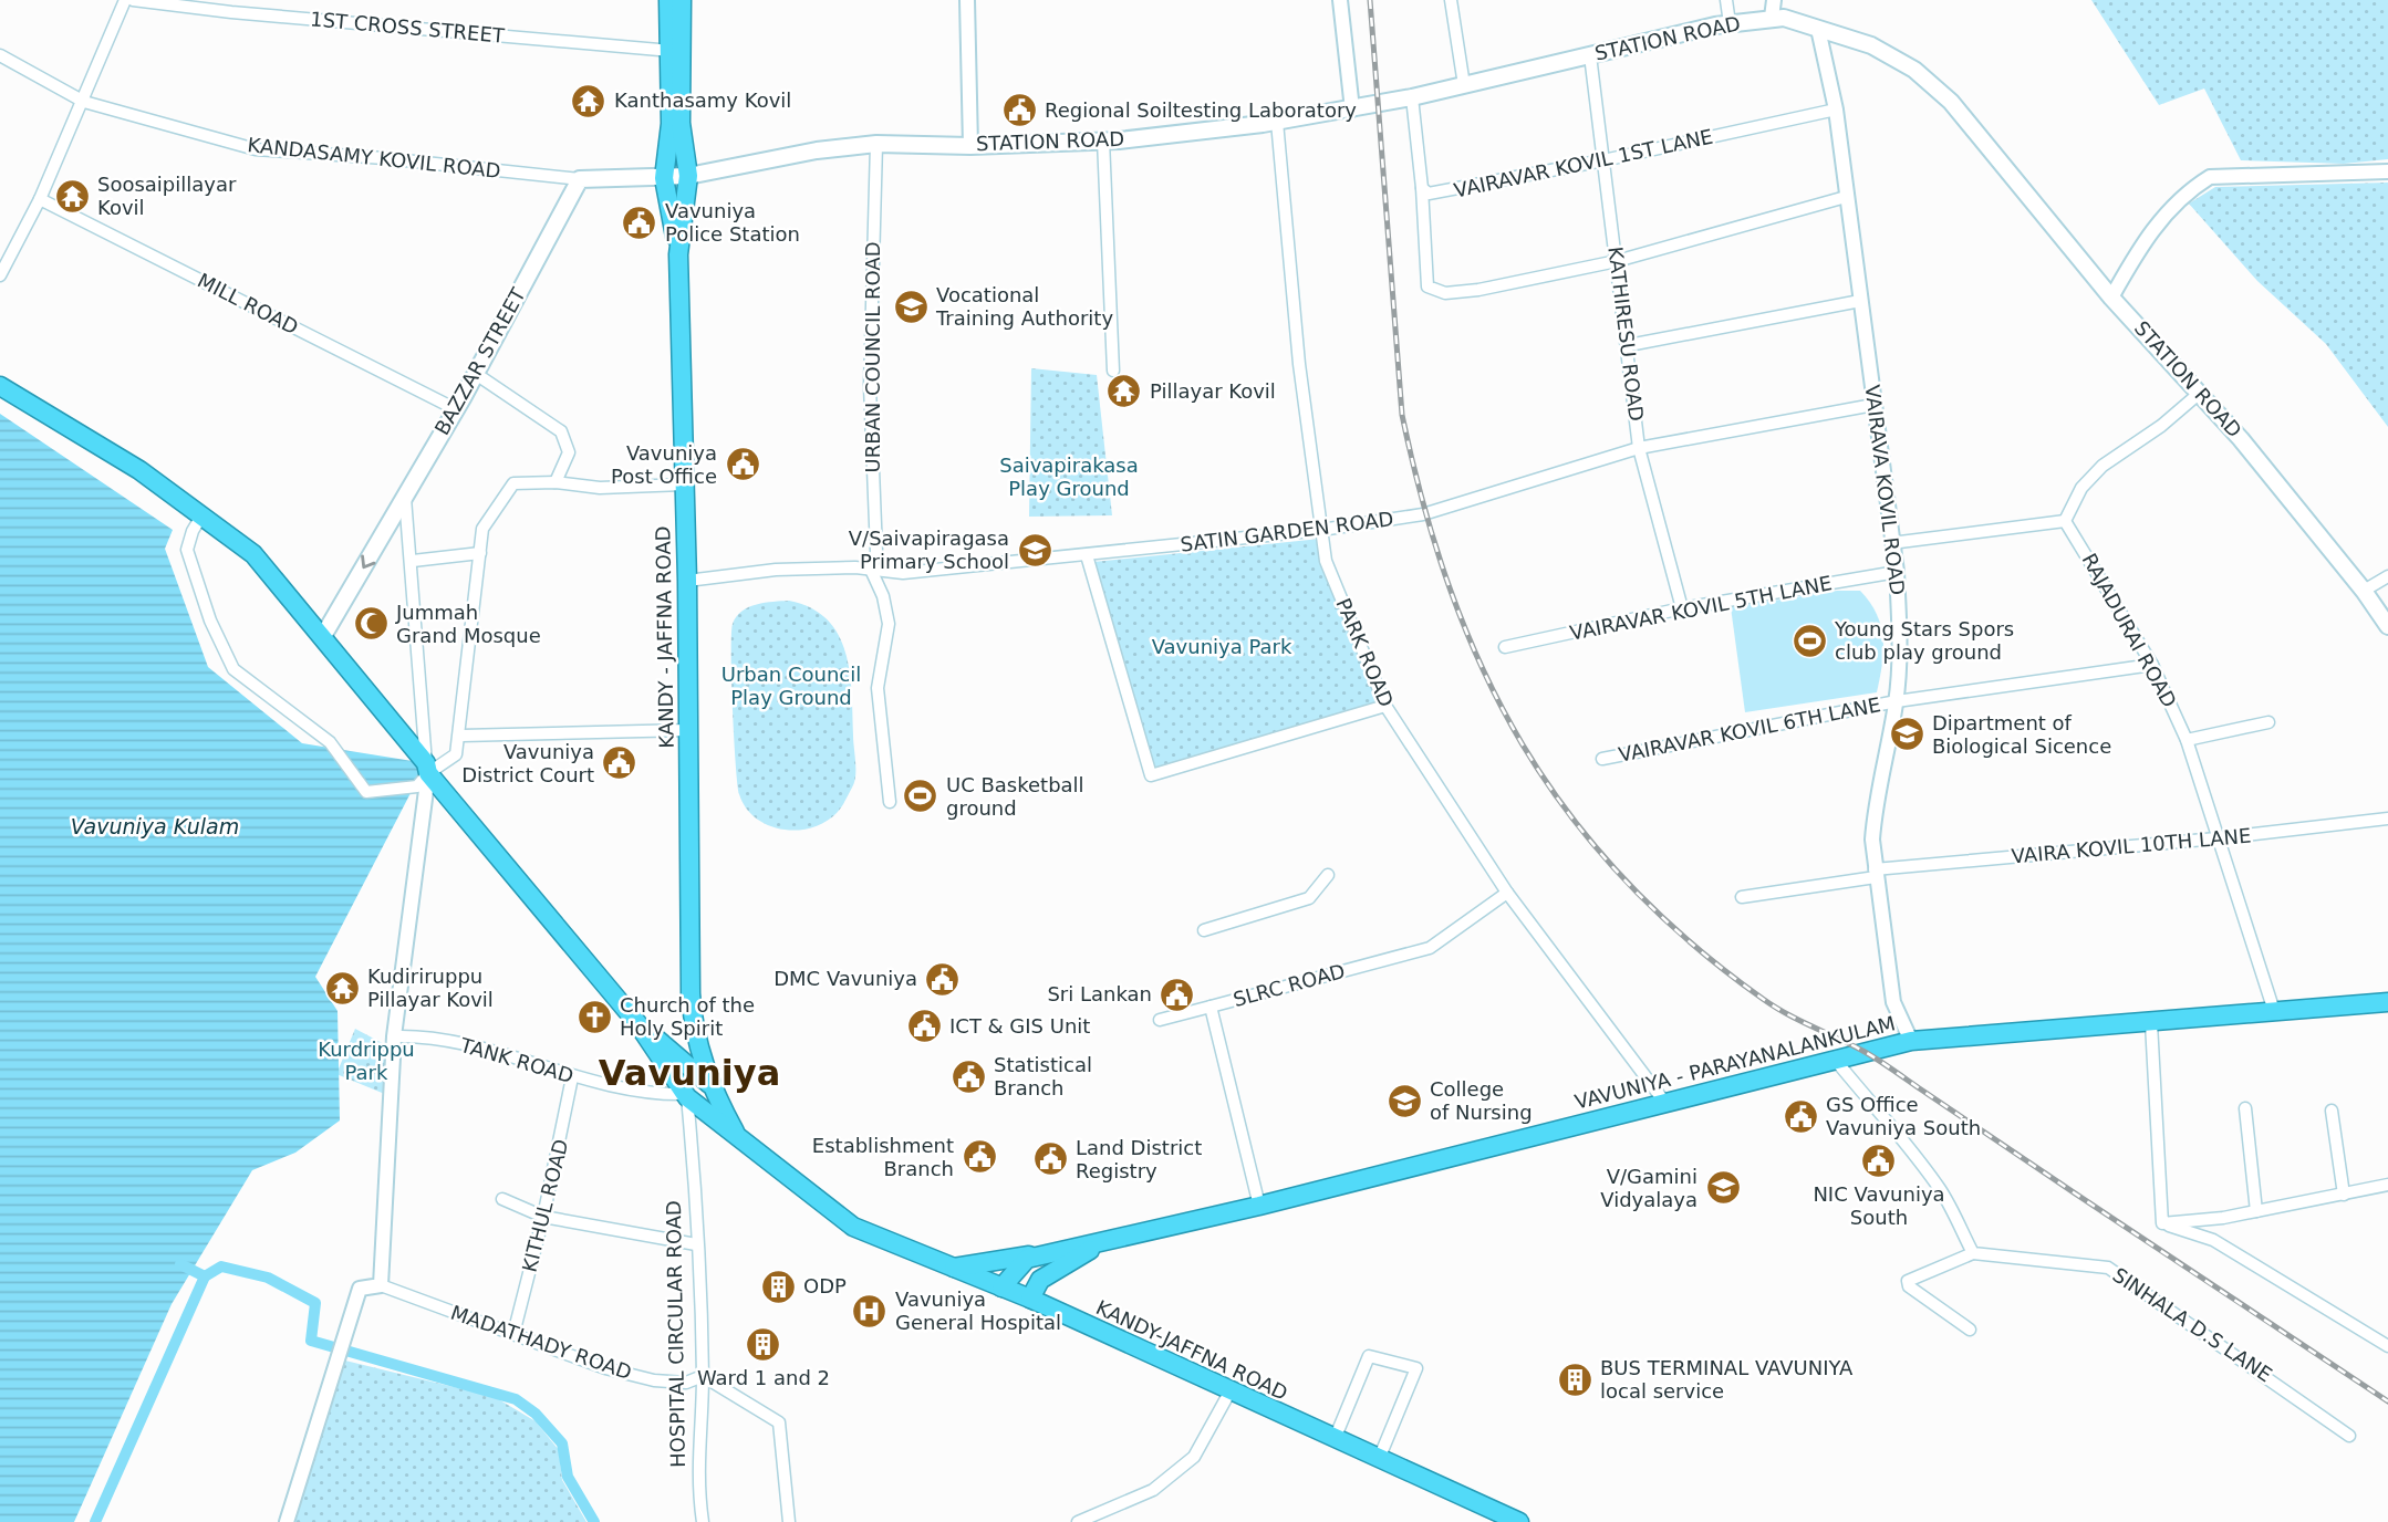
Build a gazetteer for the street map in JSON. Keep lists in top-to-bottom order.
{
  "streets": {
    "highway": [
      "KANDY - JAFFNA ROAD",
      "VAVUNIYA - PARAYANALANKULAM",
      "HOSPITAL CIRCULAR ROAD",
      "KANDY-JAFFNA ROAD"
    ],
    "main road": ["STATION ROAD", "BAZZAR STREET"],
    "street": [
      "1ST CROSS STREET",
      "KANDASAMY KOVIL ROAD",
      "VAIRAVAR KOVIL 1ST LANE",
      "MILL ROAD",
      "KATHIRESU ROAD",
      "URBAN COUNCIL ROAD",
      "VAIRAVA KOVIL ROAD",
      "SATIN GARDEN ROAD",
      "VAIRAVAR KOVIL 5TH LANE",
      "RAJADURAI ROAD",
      "PARK ROAD",
      "VAIRAVAR KOVIL 6TH LANE",
      "VAIRA KOVIL 10TH LANE",
      "SLRC ROAD",
      "TANK ROAD",
      "KITHUL ROAD",
      "SINHALA D.S LANE",
      "MADATHADY ROAD"
    ]
  },
  "crossings": [
    ["1ST CROSS STREET", "KANDY - JAFFNA ROAD"],
    ["STATION ROAD", "KATHIRESU ROAD"],
    ["STATION ROAD", "URBAN COUNCIL ROAD"],
    ["STATION ROAD", "VAIRAVA KOVIL ROAD"],
    ["STATION ROAD", "KANDY - JAFFNA ROAD"],
    ["STATION ROAD", "PARK ROAD"],
    ["KANDASAMY KOVIL ROAD", "BAZZAR STREET"],
    ["VAIRAVAR KOVIL 1ST LANE", "KATHIRESU ROAD"],
    ["VAIRAVAR KOVIL 1ST LANE", "VAIRAVA KOVIL ROAD"],
    ["MILL ROAD", "BAZZAR STREET"],
    ["KATHIRESU ROAD", "SATIN GARDEN ROAD"],
    ["KATHIRESU ROAD", "VAIRAVAR KOVIL 5TH LANE"],
    ["URBAN COUNCIL ROAD", "SATIN GARDEN ROAD"],
    ["VAIRAVA KOVIL ROAD", "SATIN GARDEN ROAD"],
    ["VAIRAVA KOVIL ROAD", "VAIRAVAR KOVIL 5TH LANE"],
    ["VAIRAVA KOVIL ROAD", "VAIRAVAR KOVIL 6TH LANE"],
    ["VAIRAVA KOVIL ROAD", "VAIRA KOVIL 10TH LANE"],
    ["VAIRAVA KOVIL ROAD", "VAVUNIYA - PARAYANALANKULAM"],
    ["SATIN GARDEN ROAD", "KANDY - JAFFNA ROAD"],
    ["SATIN GARDEN ROAD", "PARK ROAD"],
    ["RAJADURAI ROAD", "VAIRAVAR KOVIL 6TH LANE"],
    ["RAJADURAI ROAD", "VAIRA KOVIL 10TH LANE"],
    ["RAJADURAI ROAD", "VAVUNIYA - PARAYANALANKULAM"],
    ["KANDY - JAFFNA ROAD", "TANK ROAD"],
    ["KANDY - JAFFNA ROAD", "HOSPITAL CIRCULAR ROAD"],
    ["KANDY - JAFFNA ROAD", "KANDY-JAFFNA ROAD"],
    ["PARK ROAD", "SLRC ROAD"],
    ["PARK ROAD", "VAVUNIYA - PARAYANALANKULAM"],
    ["SLRC ROAD", "VAVUNIYA - PARAYANALANKULAM"],
    ["TANK ROAD", "KITHUL ROAD"],
    ["TANK ROAD", "HOSPITAL CIRCULAR ROAD"],
    ["TANK ROAD", "KANDY-JAFFNA ROAD"],
    ["KITHUL ROAD", "MADATHADY ROAD"],
    ["HOSPITAL CIRCULAR ROAD", "MADATHADY ROAD"],
    ["HOSPITAL CIRCULAR ROAD", "KANDY-JAFFNA ROAD"]
  ],
  "districts": ["Vavuniya"],
  "water": ["Vavuniya Kulam"],
  "parks": [
    "Saivapirakasa Play Ground",
    "Vavuniya Park",
    "Urban Council Play Ground",
    "Kurdrippu Park"
  ],
  "places": {
    "temple": [
      "Kanthasamy Kovil",
      "Soosaipillayar Kovil",
      "Pillayar Kovil",
      "Kudiriruppu Pillayar Kovil"
    ],
    "public building": [
      "Regional Soiltesting Laboratory",
      "Vavuniya Police Station",
      "Vavuniya Post Office",
      "Vavuniya District Court",
      "DMC Vavuniya",
      "Sri Lankan",
      "ICT & GIS Unit",
      "Statistical Branch",
      "GS Office Vavuniya South",
      "Establishment Branch",
      "Land District Registry",
      "NIC Vavuniya South"
    ],
    "school or university": [
      "Vocational Training Authority",
      "V/Saivapiragasa Primary School",
      "Dipartment of Biological Sicence",
      "College of Nursing",
      "V/Gamini Vidyalaya"
    ],
    "mosque": ["Jummah Grand Mosque"],
    "sports": ["Young Stars Spors club play ground", "UC Basketball ground"],
    "church": ["Church of the Holy Spirit"],
    "building": ["ODP", "Ward 1 and 2", "BUS TERMINAL VAVUNIYA local service"],
    "hospital": ["Vavuniya General Hospital"]
  }
}
